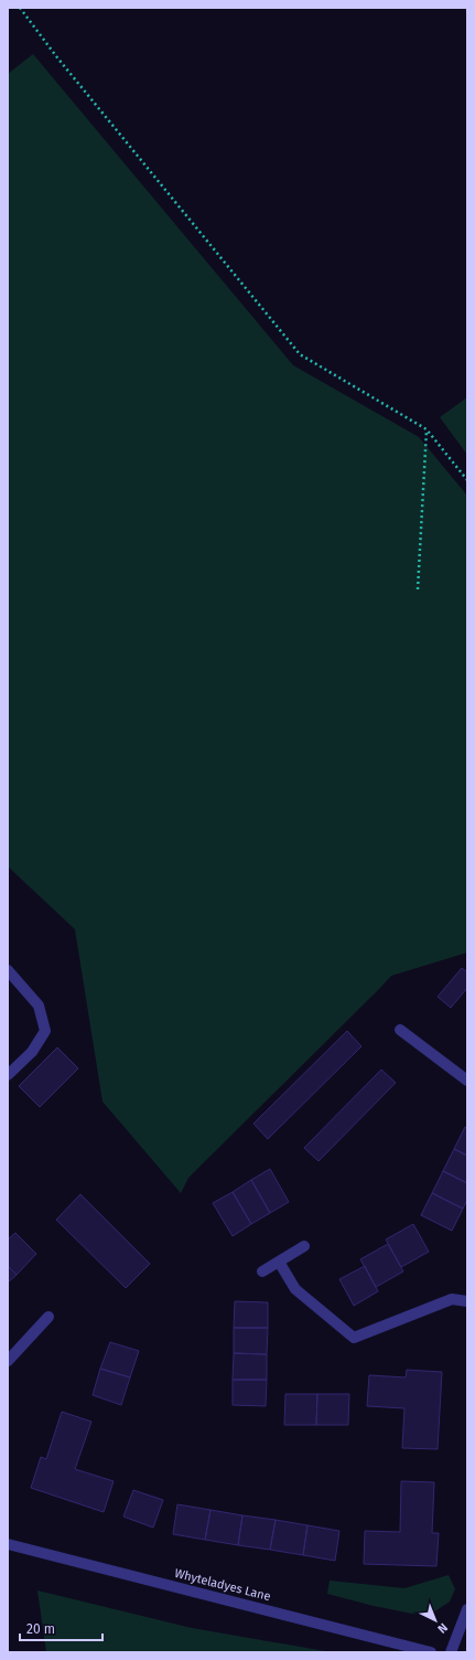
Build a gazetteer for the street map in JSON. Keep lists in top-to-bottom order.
{
  "streets": {
    "street": ["Whyteladyes Lane"]
  },
  "scale_bar": "20 m",
  "north": "bottom right"
}
